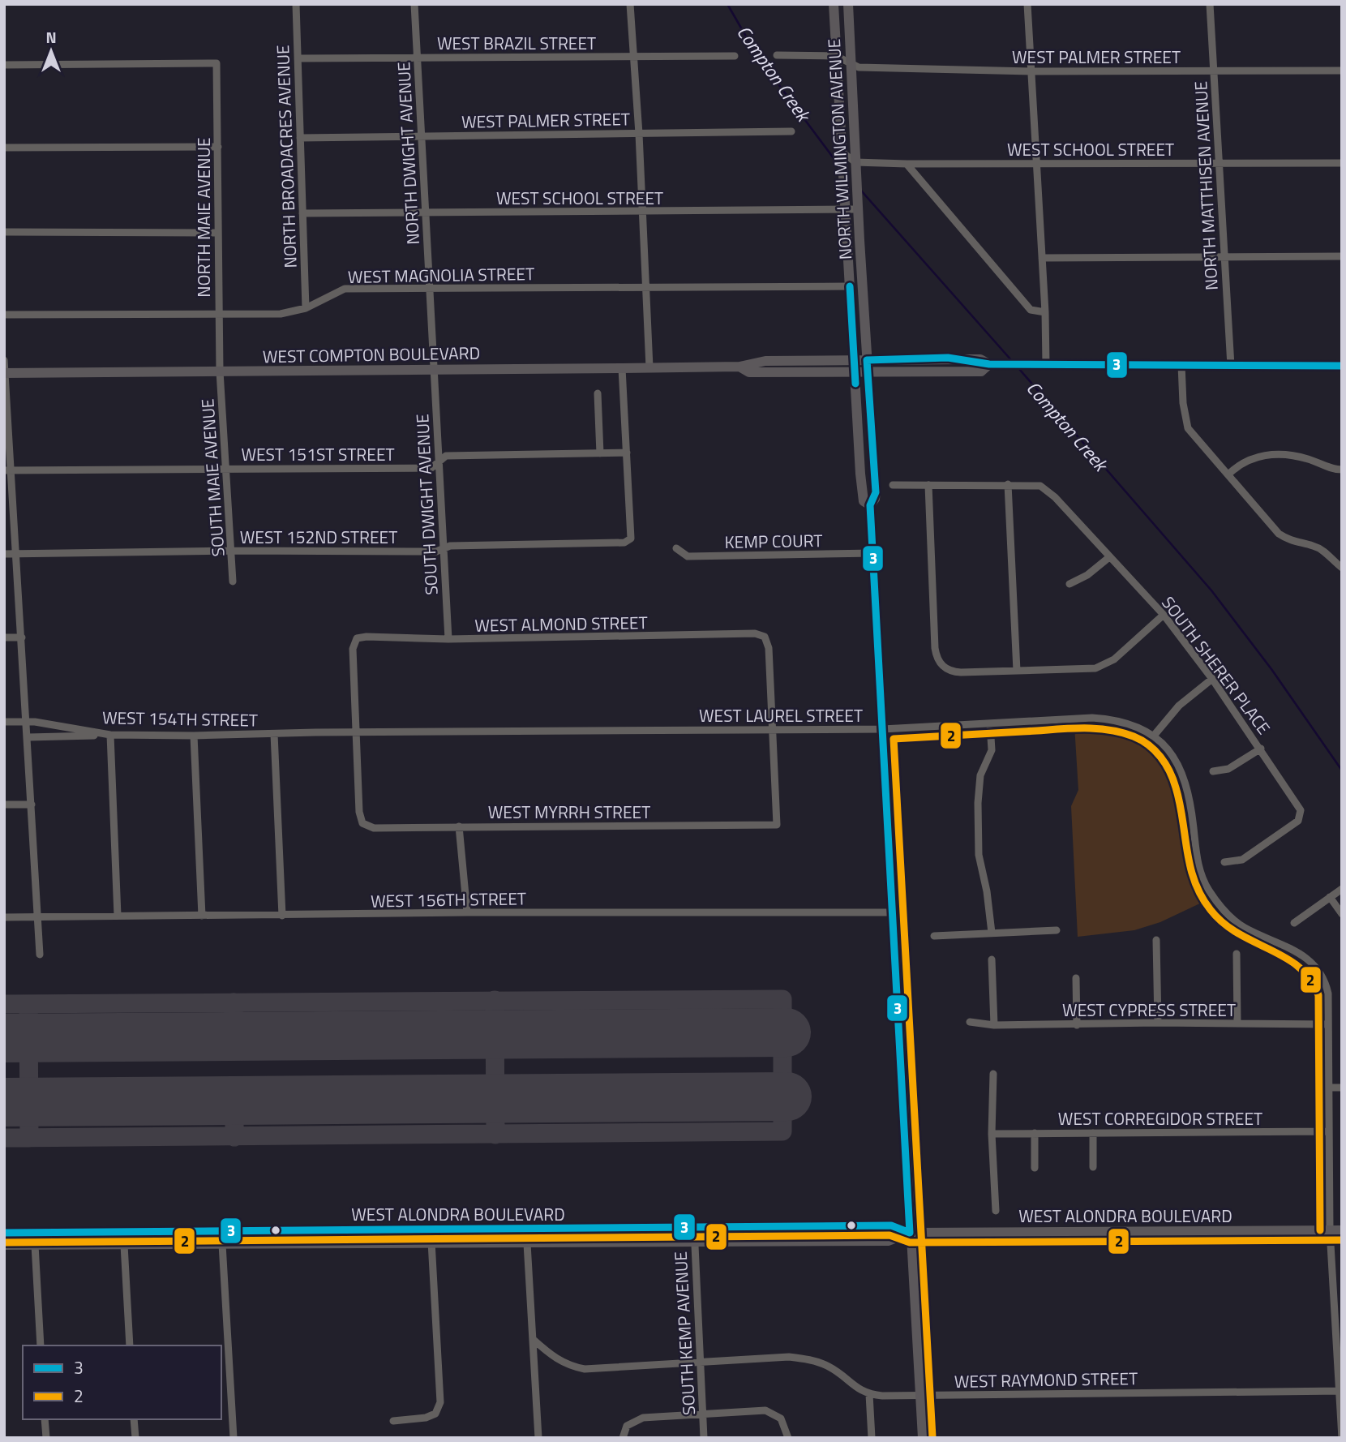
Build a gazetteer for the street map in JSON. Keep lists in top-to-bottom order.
{
  "streets": {
    "main road": ["NORTH WILMINGTON AVENUE", "WEST COMPTON BOULEVARD", "WEST ALONDRA BOULEVARD"],
    "street": [
      "WEST BRAZIL STREET",
      "WEST PALMER STREET",
      "WEST SCHOOL STREET",
      "NORTH DWIGHT AVENUE",
      "NORTH BROADACRES AVENUE",
      "NORTH MATTHISEN AVENUE",
      "NORTH MAIE AVENUE",
      "WEST MAGNOLIA STREET",
      "WEST 151ST STREET",
      "SOUTH MAIE AVENUE",
      "SOUTH DWIGHT AVENUE",
      "WEST 152ND STREET",
      "KEMP COURT",
      "WEST ALMOND STREET",
      "SOUTH SHERER PLACE",
      "WEST LAUREL STREET",
      "WEST 154TH STREET",
      "WEST MYRRH STREET",
      "WEST 156TH STREET",
      "WEST CYPRESS STREET",
      "WEST CORREGIDOR STREET",
      "SOUTH KEMP AVENUE",
      "WEST RAYMOND STREET"
    ]
  },
  "crossings": [
    ["WEST BRAZIL STREET", "NORTH DWIGHT AVENUE"],
    ["WEST BRAZIL STREET", "NORTH BROADACRES AVENUE"],
    ["WEST PALMER STREET", "NORTH WILMINGTON AVENUE"],
    ["WEST PALMER STREET", "NORTH DWIGHT AVENUE"],
    ["WEST PALMER STREET", "NORTH BROADACRES AVENUE"],
    ["WEST PALMER STREET", "NORTH MATTHISEN AVENUE"],
    ["NORTH WILMINGTON AVENUE", "WEST SCHOOL STREET"],
    ["NORTH WILMINGTON AVENUE", "WEST MAGNOLIA STREET"],
    ["NORTH WILMINGTON AVENUE", "WEST COMPTON BOULEVARD"],
    ["WEST SCHOOL STREET", "NORTH DWIGHT AVENUE"],
    ["WEST SCHOOL STREET", "NORTH BROADACRES AVENUE"],
    ["WEST SCHOOL STREET", "NORTH MATTHISEN AVENUE"],
    ["NORTH DWIGHT AVENUE", "WEST MAGNOLIA STREET"],
    ["NORTH DWIGHT AVENUE", "WEST COMPTON BOULEVARD"],
    ["NORTH DWIGHT AVENUE", "SOUTH DWIGHT AVENUE"],
    ["NORTH BROADACRES AVENUE", "WEST MAGNOLIA STREET"],
    ["NORTH MATTHISEN AVENUE", "WEST COMPTON BOULEVARD"],
    ["NORTH MAIE AVENUE", "WEST MAGNOLIA STREET"],
    ["NORTH MAIE AVENUE", "WEST COMPTON BOULEVARD"],
    ["NORTH MAIE AVENUE", "SOUTH MAIE AVENUE"],
    ["WEST COMPTON BOULEVARD", "SOUTH MAIE AVENUE"],
    ["WEST COMPTON BOULEVARD", "SOUTH DWIGHT AVENUE"],
    ["WEST 151ST STREET", "SOUTH MAIE AVENUE"],
    ["WEST 151ST STREET", "SOUTH DWIGHT AVENUE"],
    ["WEST 151ST STREET", "WEST 152ND STREET"],
    ["SOUTH MAIE AVENUE", "WEST 152ND STREET"],
    ["SOUTH DWIGHT AVENUE", "WEST 152ND STREET"],
    ["SOUTH DWIGHT AVENUE", "WEST ALMOND STREET"],
    ["WEST ALMOND STREET", "WEST LAUREL STREET"],
    ["WEST ALMOND STREET", "WEST 154TH STREET"],
    ["WEST ALMOND STREET", "WEST MYRRH STREET"],
    ["WEST LAUREL STREET", "WEST 154TH STREET"],
    ["WEST LAUREL STREET", "WEST MYRRH STREET"],
    ["WEST 154TH STREET", "WEST MYRRH STREET"],
    ["WEST ALONDRA BOULEVARD", "SOUTH KEMP AVENUE"]
  ],
  "water": ["Compton Creek"],
  "lines": ["transit line 3", "transit line 2"],
  "legend": ["3", "2"],
  "north": "top"
}
